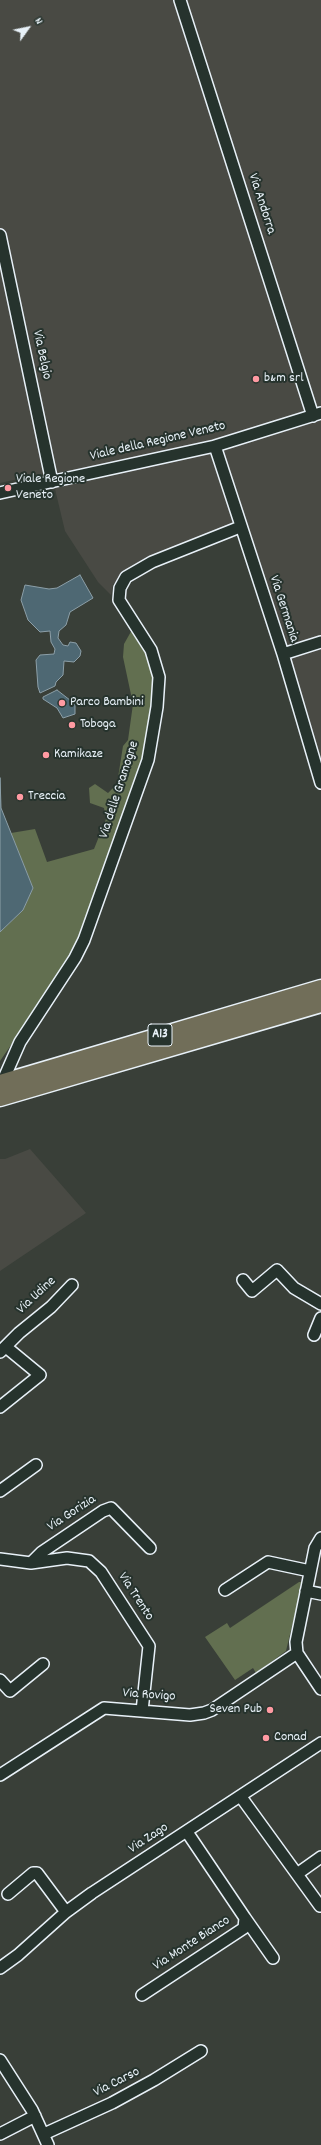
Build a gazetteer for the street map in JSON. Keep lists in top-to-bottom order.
{
  "streets": {
    "highway": ["A13"],
    "street": [
      "Via Andorra",
      "Via Belgio",
      "Viale della Regione Veneto",
      "Via Germania",
      "Via delle Gramogne",
      "Via Udine",
      "Via Gorizia",
      "Via Trento",
      "Via Rovigo",
      "Via Zago",
      "Via Monte Bianco",
      "Via Carso"
    ]
  },
  "crossings": [
    ["Via Andorra", "Viale della Regione Veneto"],
    ["Via Belgio", "Viale della Regione Veneto"],
    ["Viale della Regione Veneto", "Via Germania"],
    ["Via Germania", "Via delle Gramogne"],
    ["Via delle Gramogne", "A13"],
    ["Via Gorizia", "Via Trento"],
    ["Via Trento", "Via Rovigo"],
    ["Via Zago", "Via Monte Bianco"]
  ],
  "places": [
    "b&m srl",
    "Viale Regione Veneto",
    "Parco Bambini",
    "Toboga",
    "Kamikaze",
    "Treccia",
    "Seven Pub",
    "Conad"
  ],
  "north": "top right"
}
